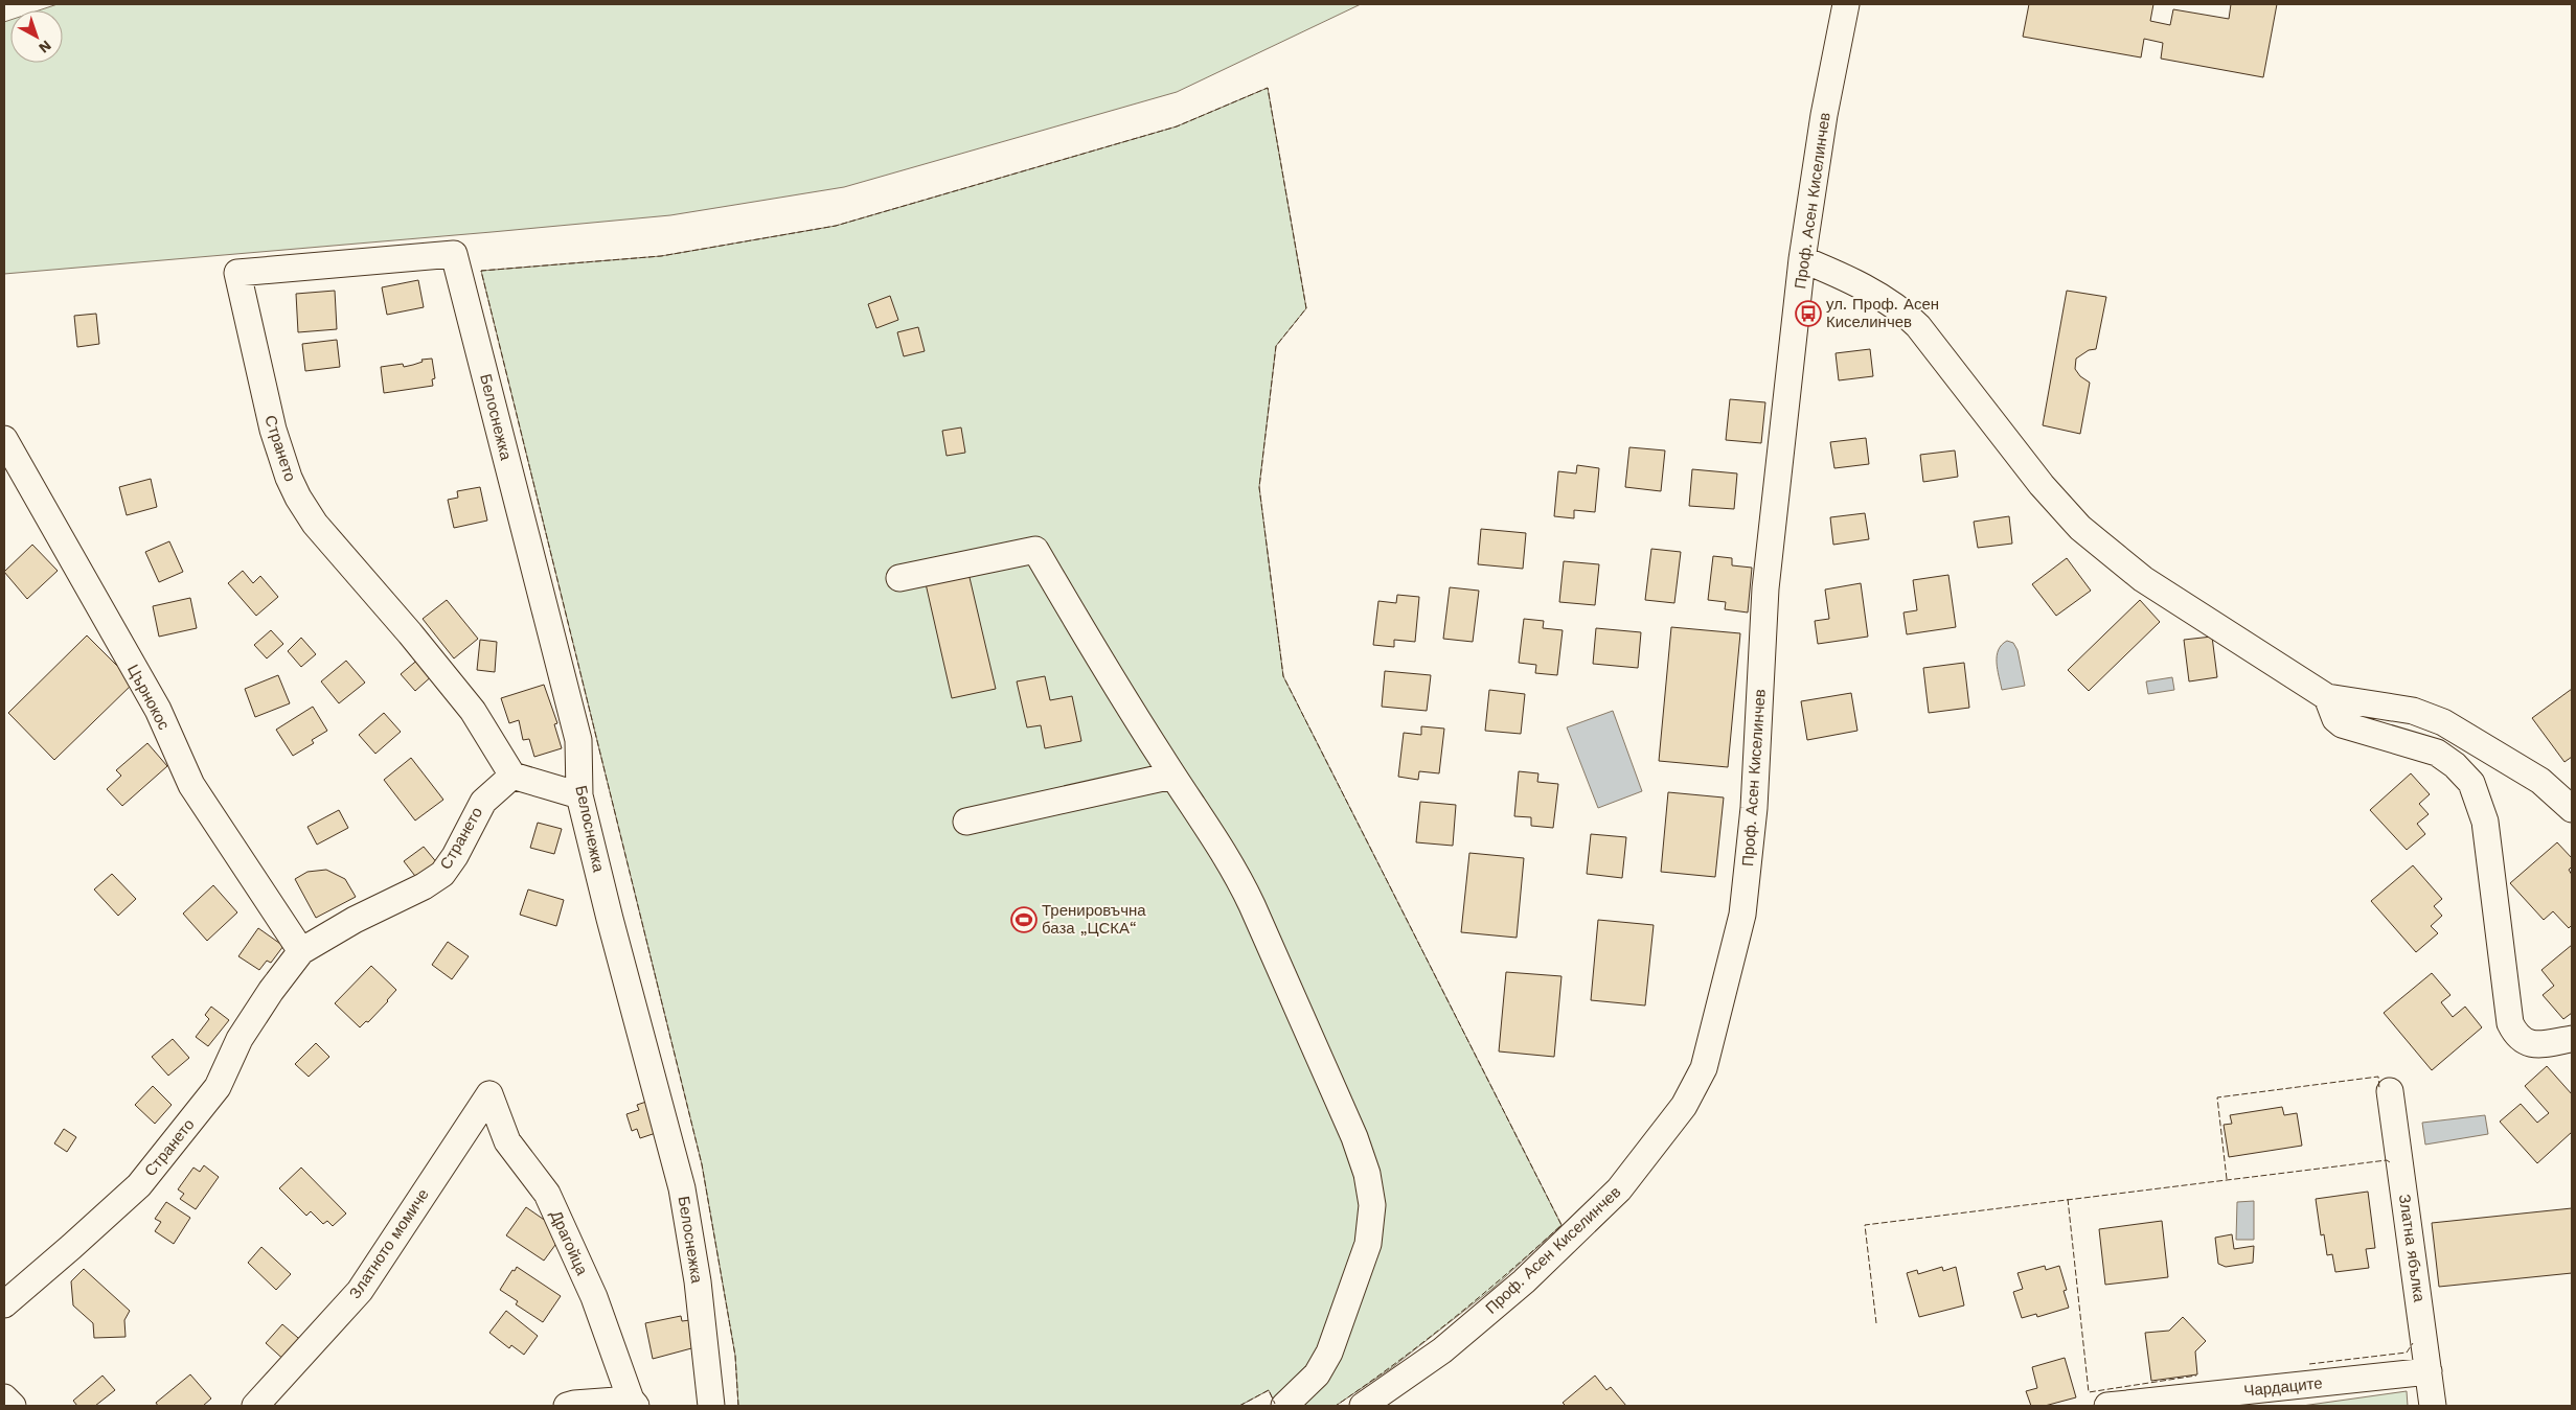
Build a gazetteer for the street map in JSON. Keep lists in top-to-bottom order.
{
  "streets": {
    "street": [
      "Проф. Асен Киселинчев",
      "Белоснежка",
      "Странето",
      "Църнокос",
      "Драгойца",
      "Златното момиче",
      "Златна ябълка",
      "Чардаците"
    ]
  },
  "crossings": [
    ["Белоснежка", "Странето"],
    ["Странето", "Църнокос"],
    ["Драгойца", "Златното момиче"],
    ["Златна ябълка", "Чардаците"]
  ],
  "places": {
    "bus stop": ["ул. Проф. Асен Киселинчев"],
    "sports": ["Тренировъчна база „ЦСКА“"]
  },
  "north": "bottom right"
}
